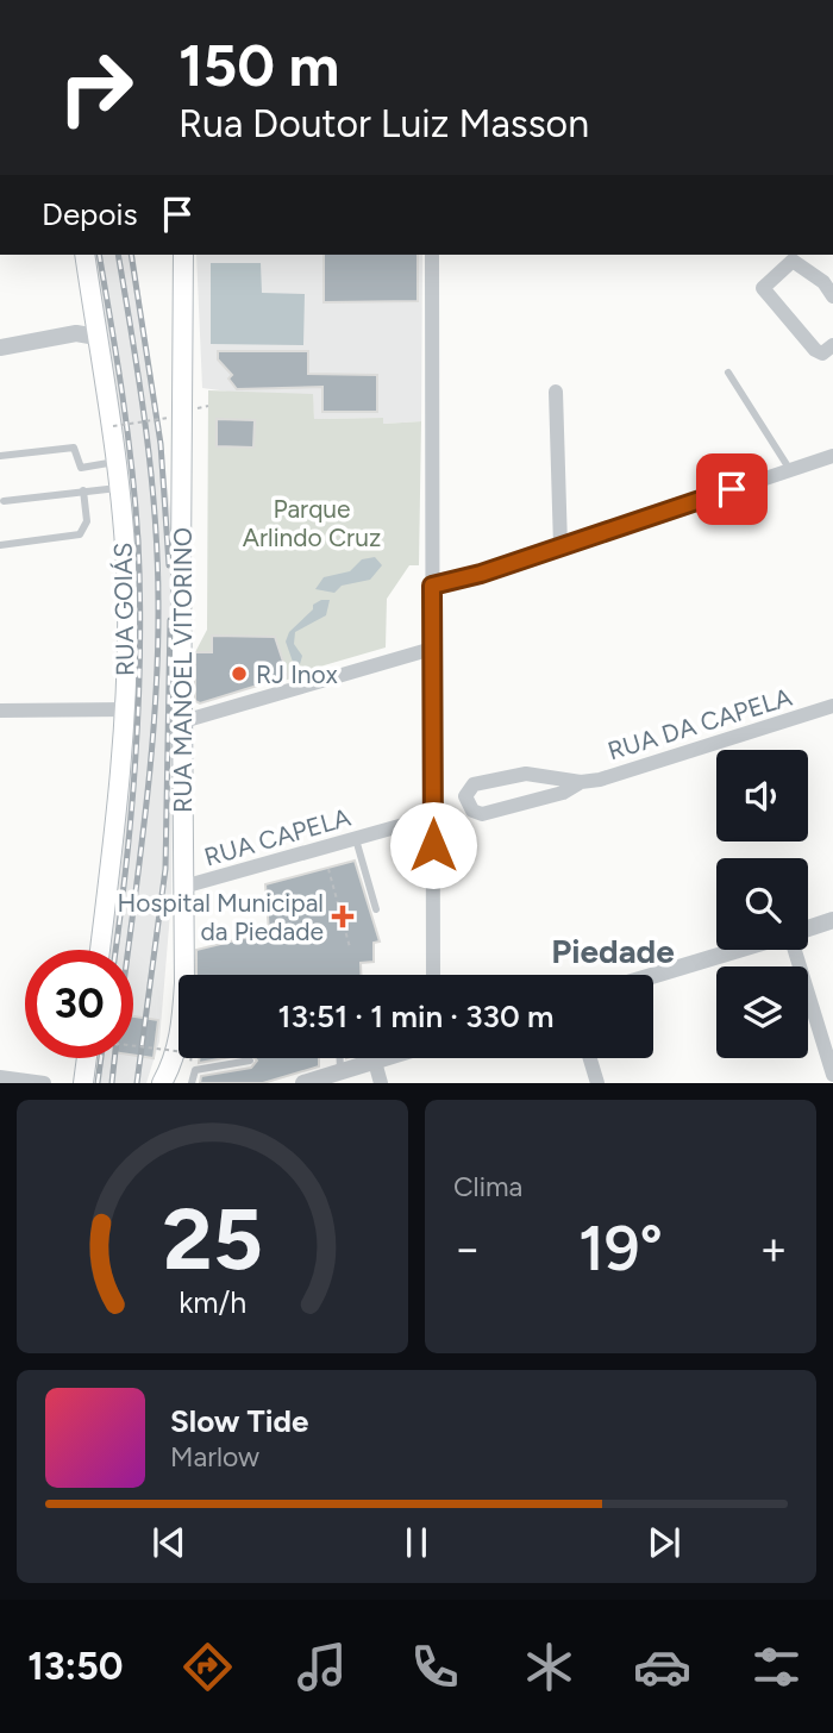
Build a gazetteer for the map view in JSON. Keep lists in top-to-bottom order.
{
  "streets": {
    "main road": ["RUA GOIÁS", "RUA MANOEL VITORINO"],
    "street": ["RUA DA CAPELA", "RUA CAPELA"]
  },
  "crossings": [
    ["RUA MANOEL VITORINO", "RUA CAPELA"]
  ],
  "districts": ["Piedade"],
  "parks": ["Parque Arlindo Cruz"],
  "places": {
    "other": ["RJ Inox"],
    "health": ["Hospital Municipal da Piedade"]
  },
  "page": {
    "turn": ["150 m", "Rua Doutor Luiz Masson"],
    "then": "Depois",
    "limit": "30",
    "trip": "13:51 · 1 min · 330 m",
    "tile": "Clima",
    "heat": ["−", "19°", "+"],
    "song": ["Slow Tide", "Marlow"],
    "tabs": "13:50",
    "gauge": ["25", "km/h"]
  }
}
